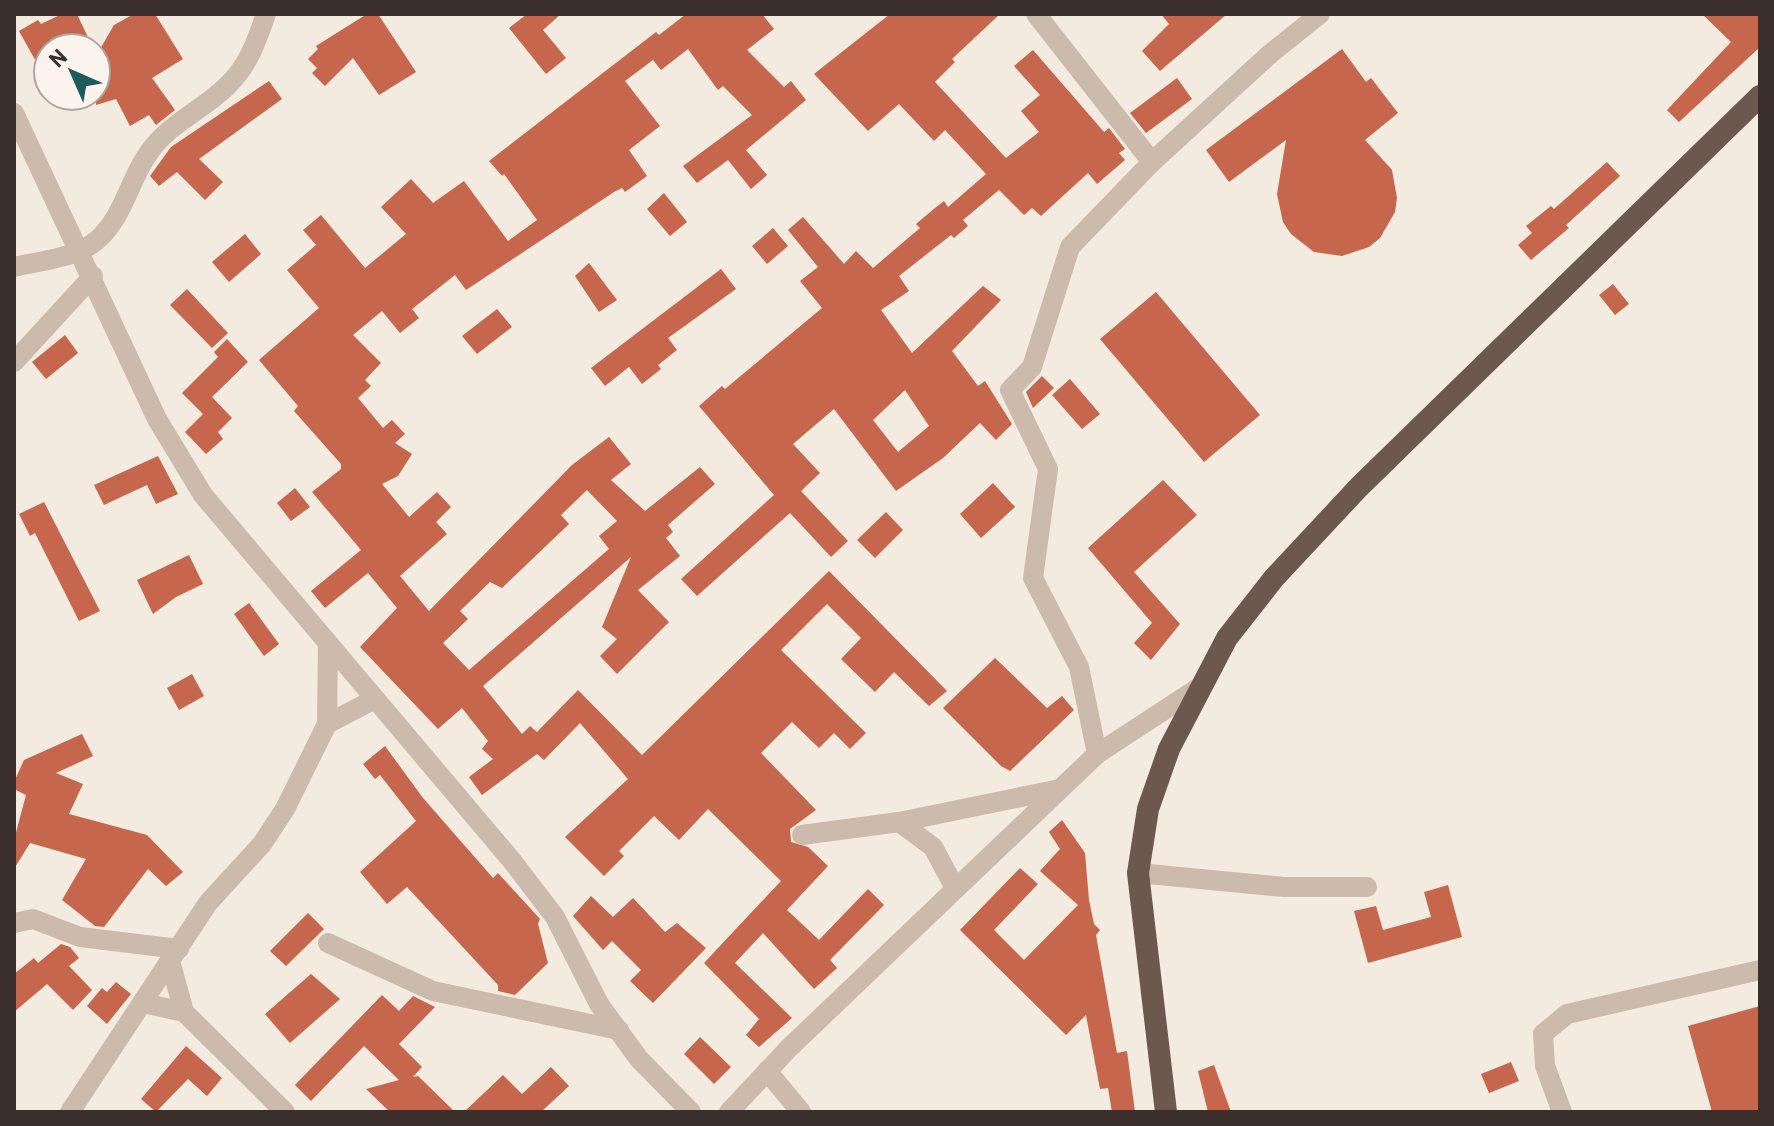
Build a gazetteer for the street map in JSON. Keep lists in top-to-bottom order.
{
  "north": "top left"
}
